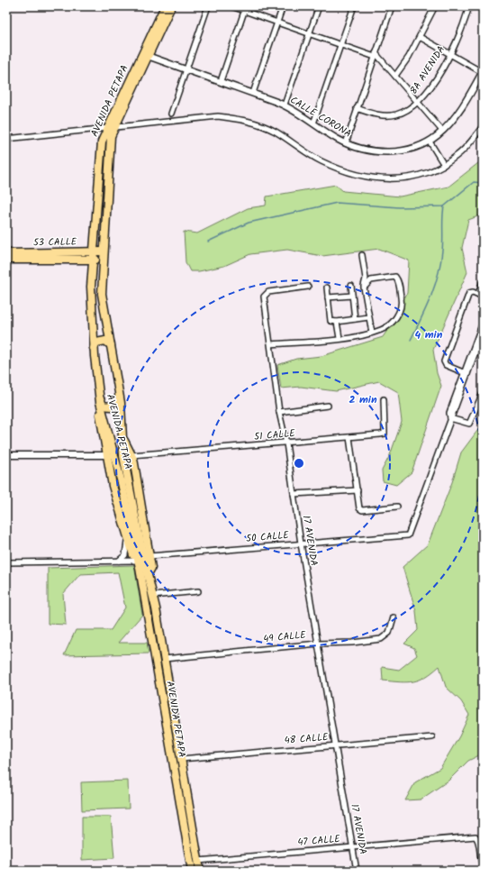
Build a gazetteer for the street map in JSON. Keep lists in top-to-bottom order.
{
  "streets": {
    "main road": ["AVENIDA PETAPA", "53 CALLE"],
    "street": [
      "8A AVENIDA",
      "CALLE CORONA",
      "51 CALLE",
      "50 CALLE",
      "17 AVENIDA",
      "49 CALLE",
      "48 CALLE",
      "47 CALLE"
    ]
  },
  "crossings": [
    ["AVENIDA PETAPA", "CALLE CORONA"],
    ["AVENIDA PETAPA", "53 CALLE"],
    ["AVENIDA PETAPA", "49 CALLE"],
    ["AVENIDA PETAPA", "48 CALLE"],
    ["AVENIDA PETAPA", "47 CALLE"],
    ["51 CALLE", "17 AVENIDA"],
    ["50 CALLE", "17 AVENIDA"],
    ["17 AVENIDA", "49 CALLE"],
    ["17 AVENIDA", "48 CALLE"],
    ["17 AVENIDA", "47 CALLE"]
  ],
  "rings": ["4 min", "2 min"]
}
